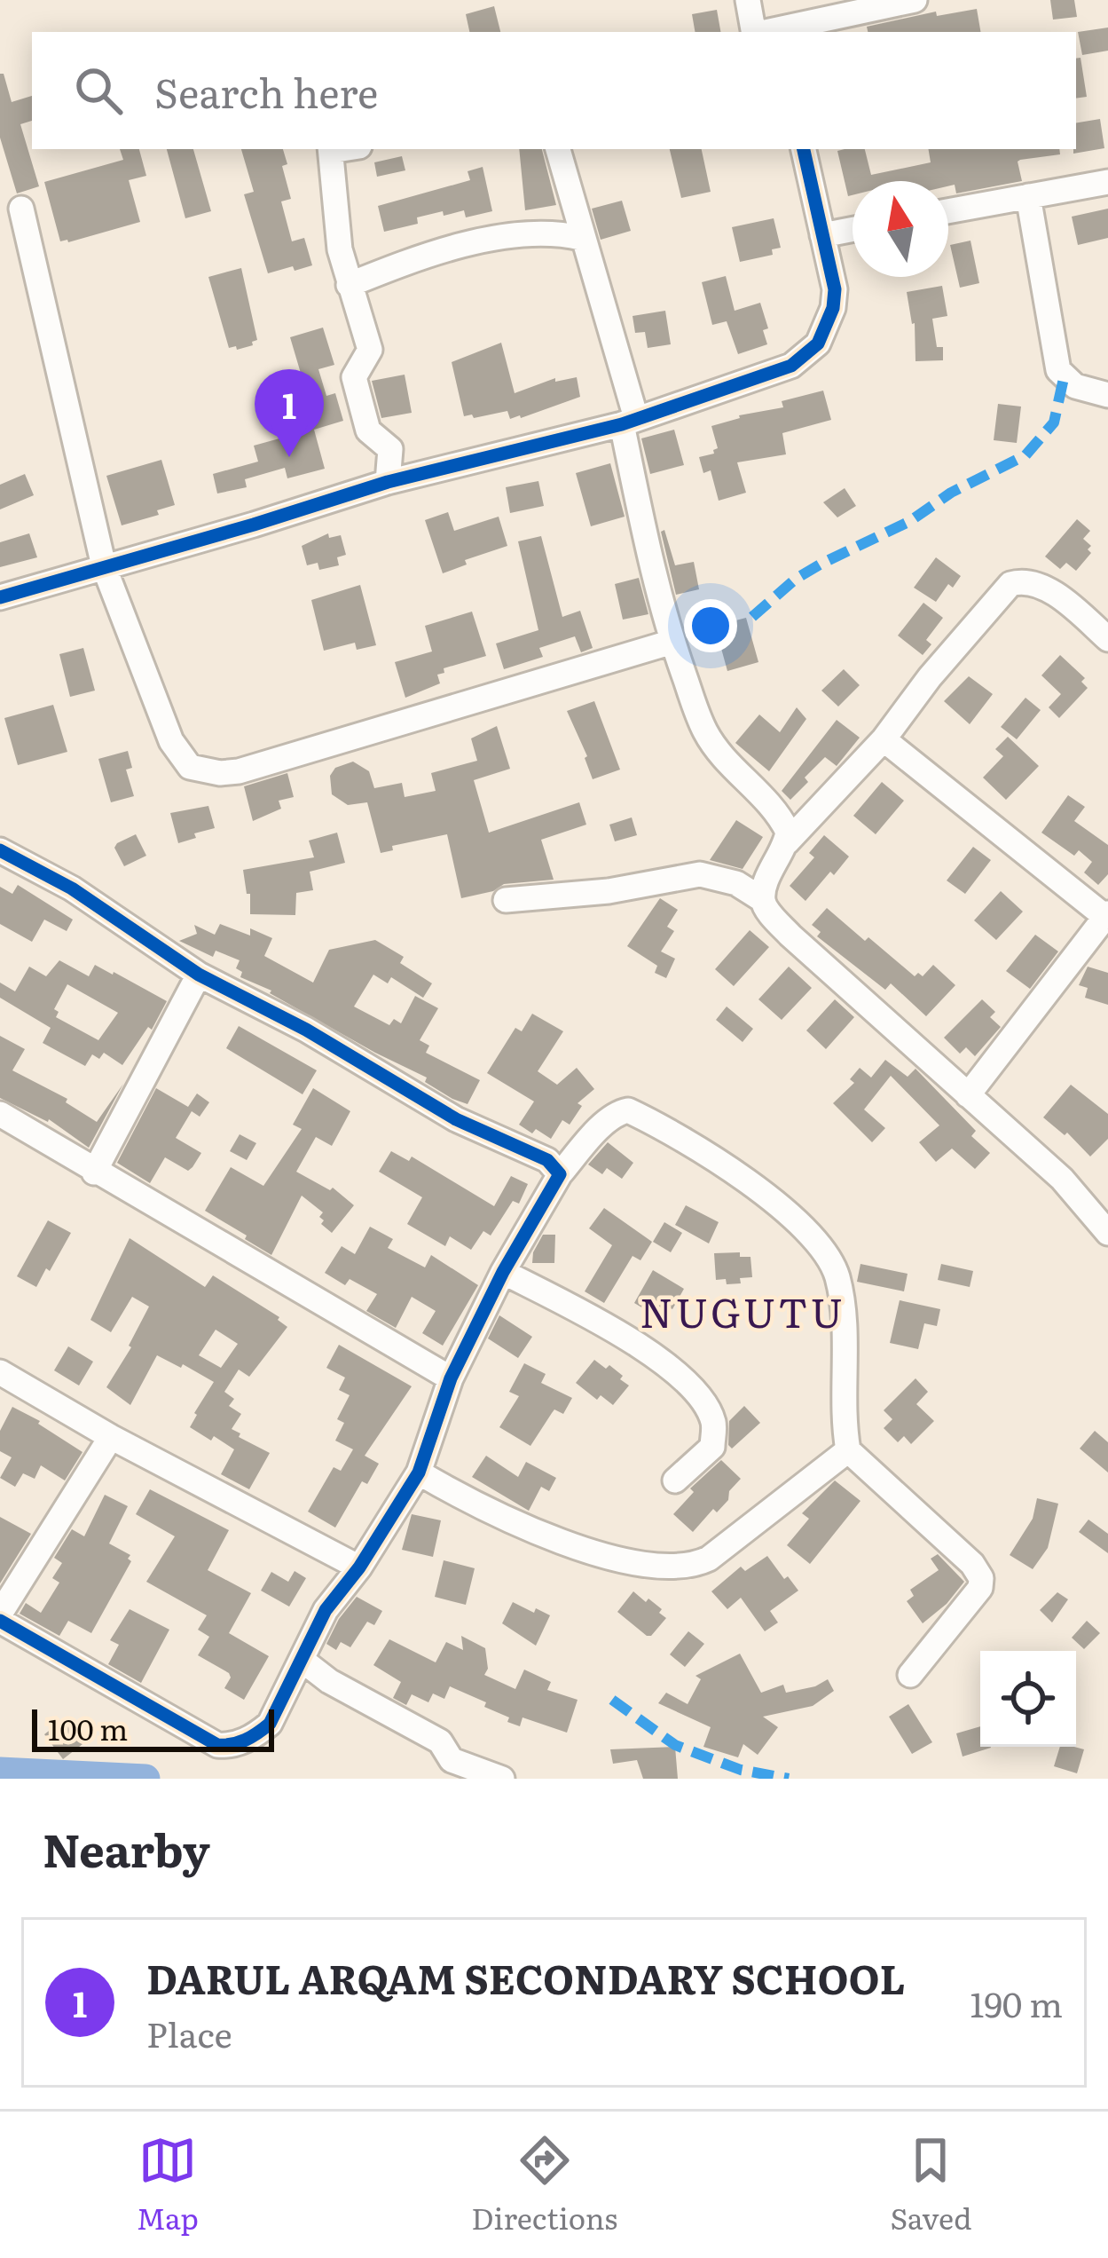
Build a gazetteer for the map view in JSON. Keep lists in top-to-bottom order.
{
  "districts": ["NUGUTU"],
  "scale_bar": "100 m",
  "north": "top",
  "page": {
    "search": "Search here",
    "pins": "1",
    "scale": "100 m",
    "heading": "Nearby",
    "list": [
      {
        "mark": "1",
        "name": "DARUL ARQAM SECONDARY SCHOOL",
        "note": "Place",
        "value": "190 m"
      }
    ],
    "nav": ["Map", "Directions", "Saved"]
  }
}
